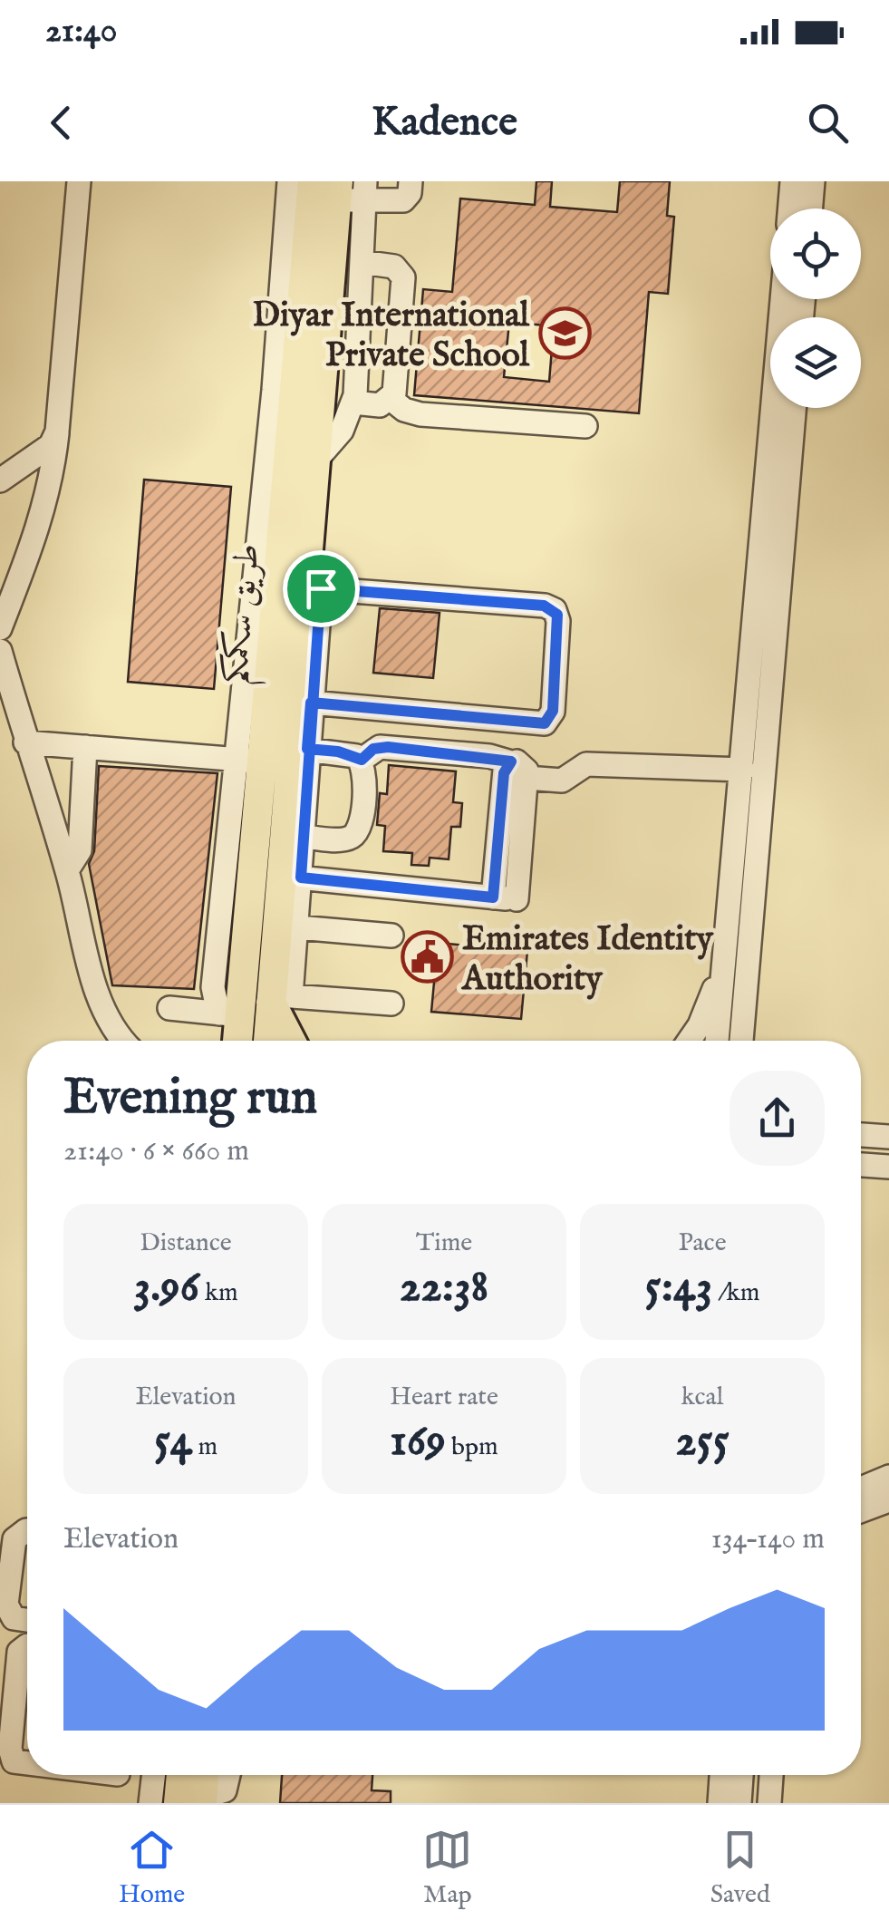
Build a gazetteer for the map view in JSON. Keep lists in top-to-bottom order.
{
  "streets": {
    "main road": ["طريق سكمكم"]
  },
  "places": {
    "school or university": ["Diyar International Private School"],
    "public building": ["Emirates Identity Authority"]
  },
  "page": {
    "status": "21:40",
    "header": "Kadence",
    "heading": ["Evening run", "21:40 · 6 × 660 m"],
    "stats": [
      ["Distance", "3.96 km"],
      ["Time", "22:38"],
      ["Pace", "5:43 /km"],
      ["Elevation", "54 m"],
      ["Heart rate", "169 bpm"],
      ["kcal", "255"]
    ],
    "chart": ["Elevation", "134–140 m"],
    "tabs": ["Home", "Map", "Saved"]
  }
}
